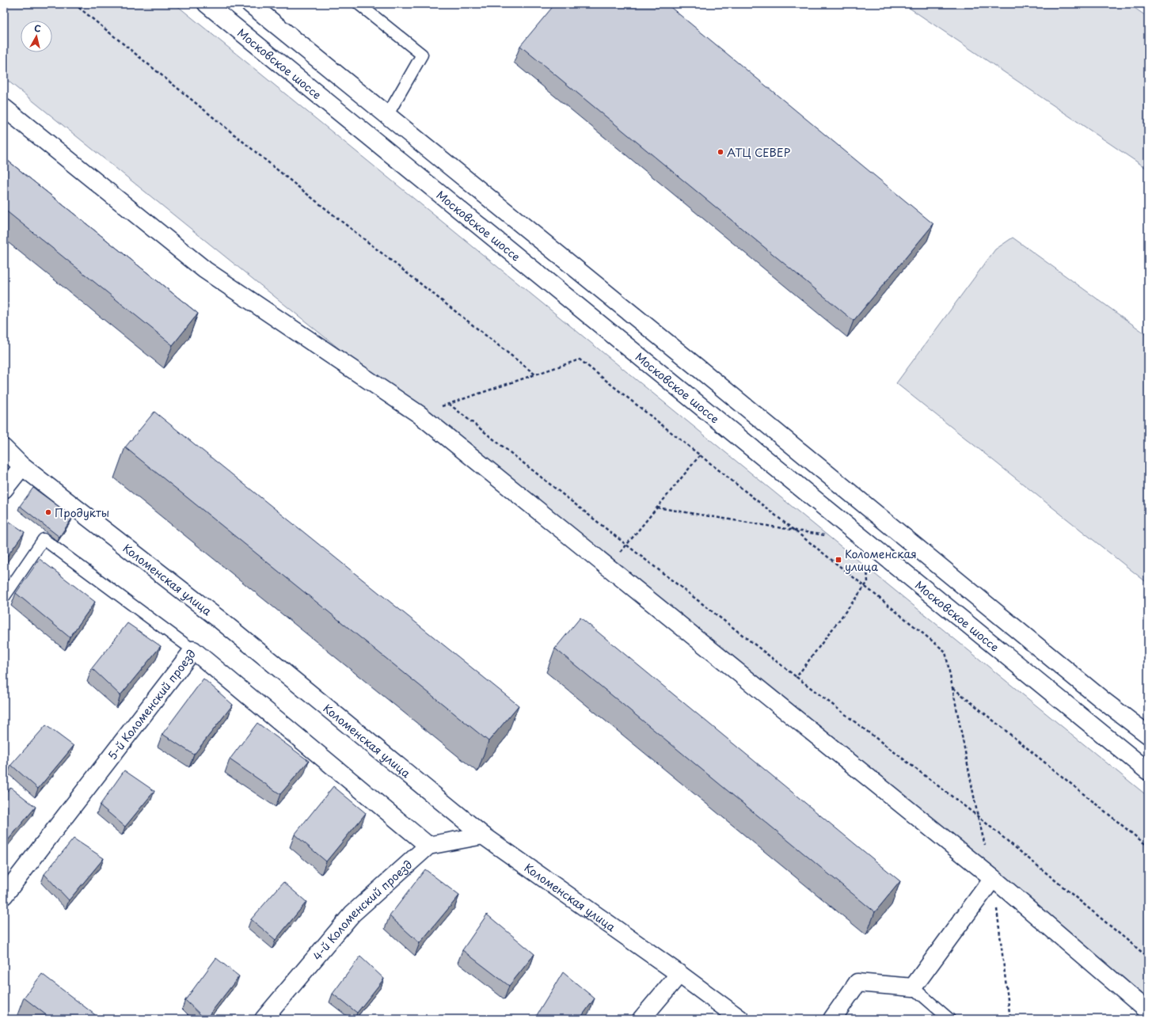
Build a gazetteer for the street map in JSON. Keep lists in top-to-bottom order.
{
  "streets": {
    "street": [
      "Московское шоссе",
      "Коломенская улица",
      "5-й Коломенский проезд",
      "4-й Коломенский проезд"
    ]
  },
  "crossings": [
    ["5-й Коломенский проезд", "4-й Коломенский проезд"]
  ],
  "places": {
    "other": ["АТЦ СЕВЕР", "Продукты"],
    "transit": ["Коломенская улица"]
  },
  "north": "top"
}
